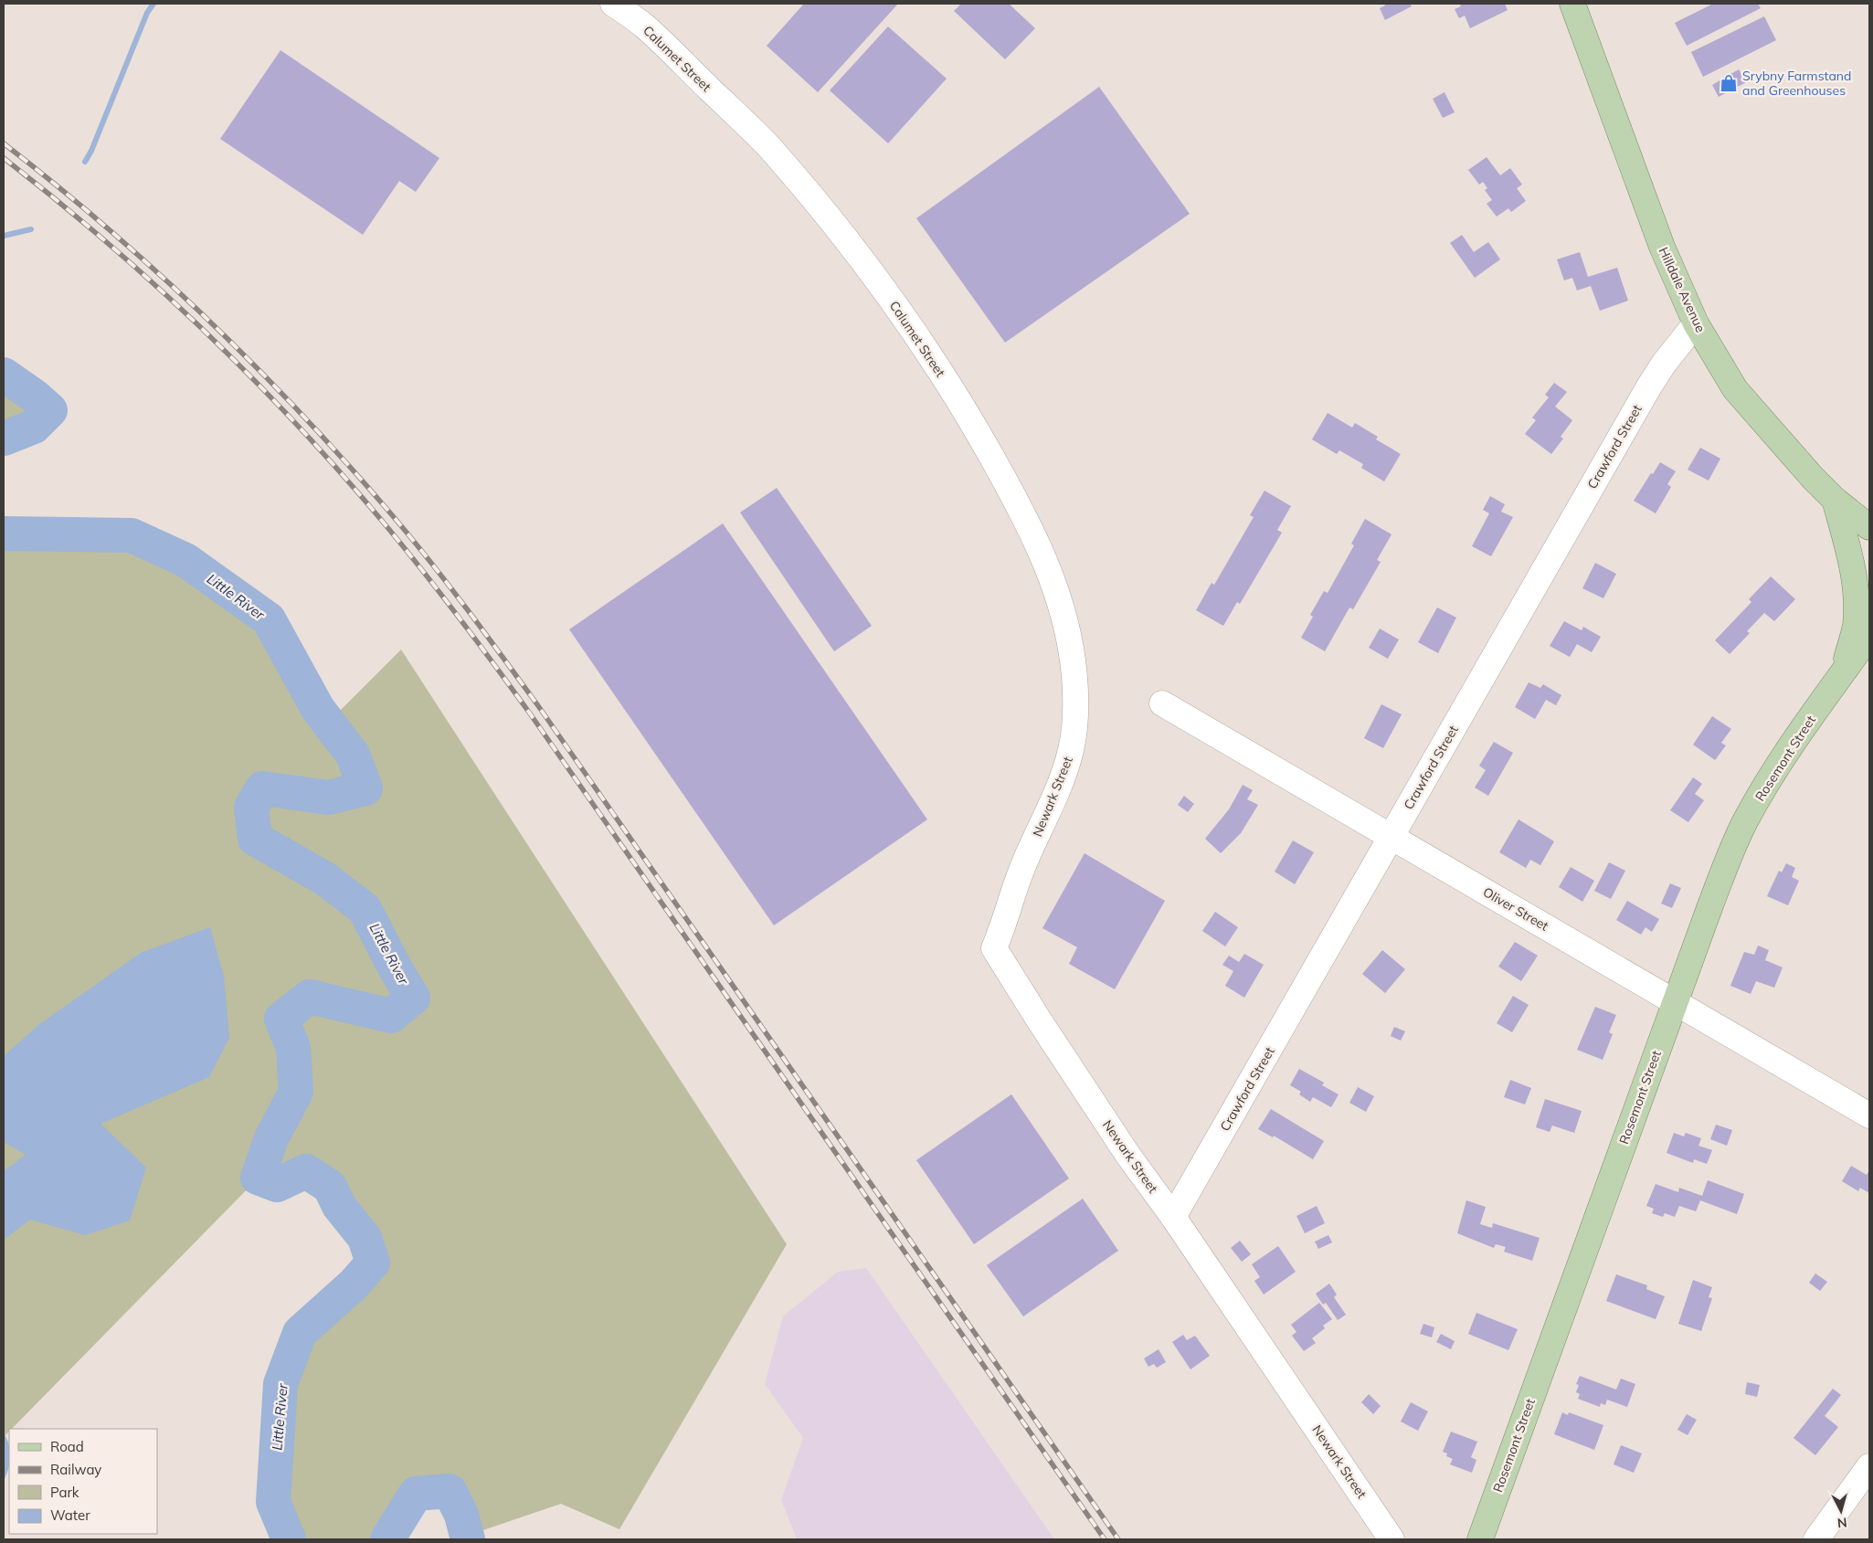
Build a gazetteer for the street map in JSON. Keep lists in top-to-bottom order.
{
  "streets": {
    "main road": ["Hilldale Avenue", "Rosemont Street"],
    "street": [
      "Calumet Street",
      "Crawford Street",
      "Newark Street",
      "Oliver Street"
    ]
  },
  "crossings": [
    ["Calumet Street", "Newark Street"],
    ["Hilldale Avenue", "Crawford Street"],
    ["Hilldale Avenue", "Rosemont Street"],
    ["Crawford Street", "Newark Street"],
    ["Crawford Street", "Oliver Street"],
    ["Rosemont Street", "Oliver Street"]
  ],
  "water": ["Little River"],
  "places": {
    "shop": ["Srybny Farmstand and Greenhouses"]
  },
  "legend": [
    "Road",
    "Railway",
    "Park",
    "Water"
  ],
  "north": "bottom"
}
